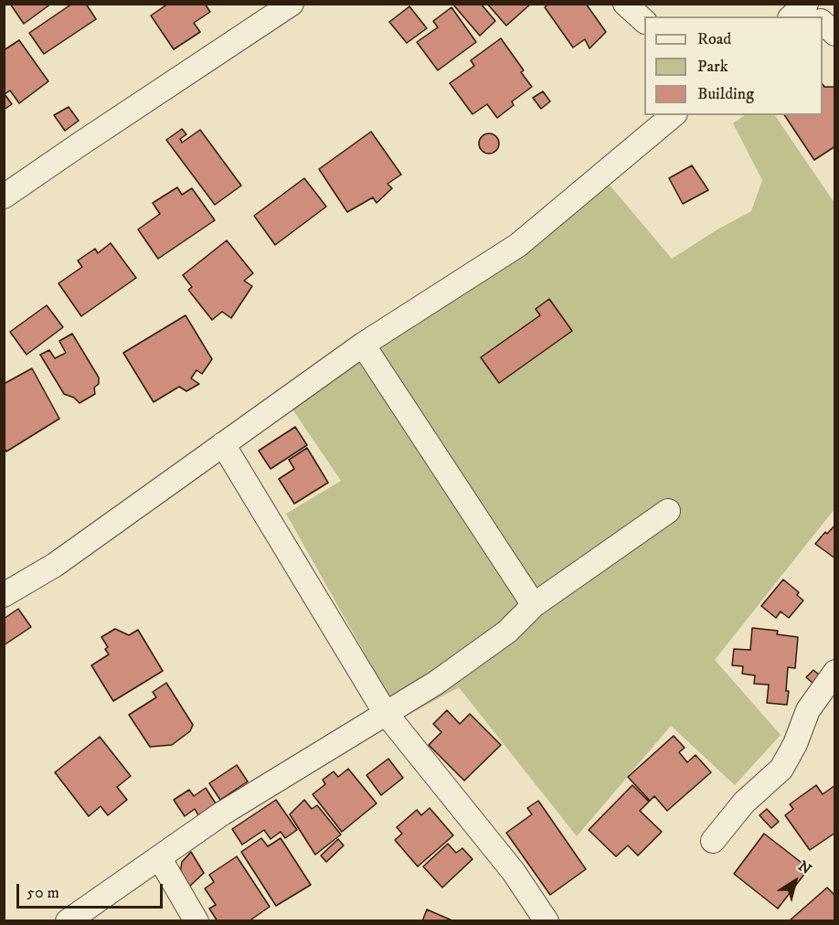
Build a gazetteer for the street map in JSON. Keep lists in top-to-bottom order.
{
  "legend": ["Road", "Park", "Building"],
  "scale_bar": "50 m",
  "north": "top right"
}
